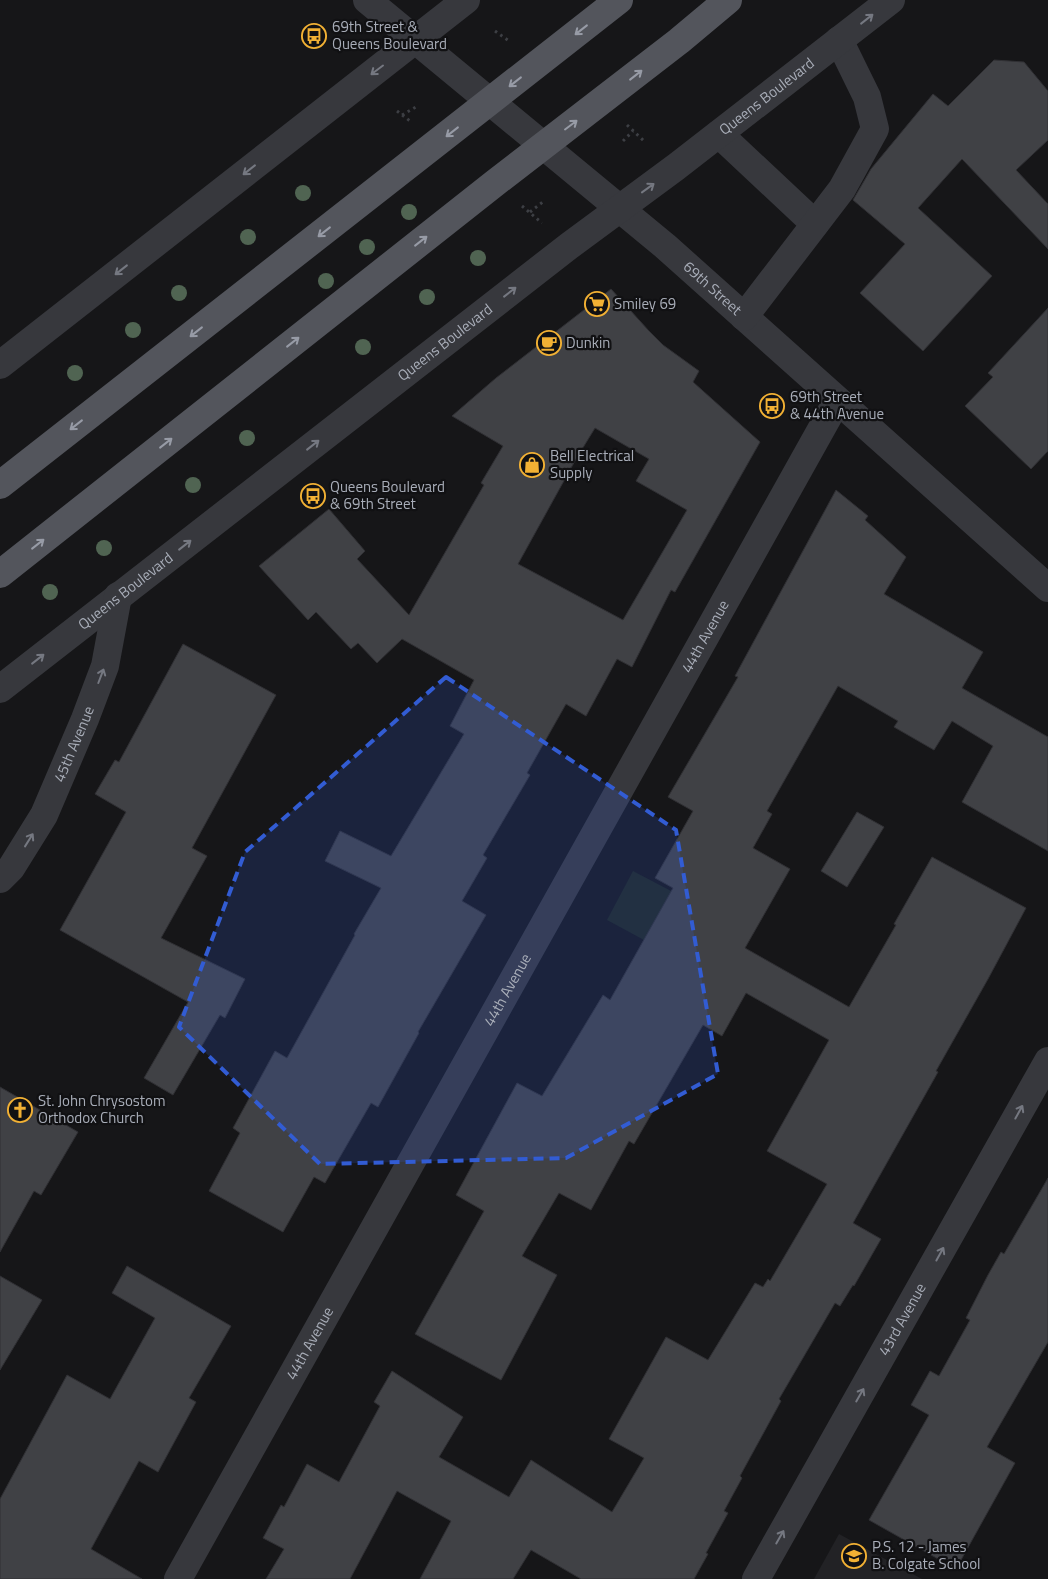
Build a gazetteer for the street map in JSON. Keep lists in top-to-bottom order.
{
  "streets": {
    "street": [
      "Queens Boulevard",
      "69th Street",
      "44th Avenue",
      "45th Avenue",
      "43rd Avenue"
    ]
  },
  "crossings": [
    ["Queens Boulevard", "69th Street"],
    ["Queens Boulevard", "45th Avenue"],
    ["69th Street", "44th Avenue"]
  ],
  "one_way": ["Queens Boulevard", "45th Avenue", "43rd Avenue"],
  "places": {
    "bus stop": ["69th Street & Queens Boulevard", "69th Street & 44th Avenue", "Queens Boulevard & 69th Street"],
    "supermarket": ["Smiley 69"],
    "cafe": ["Dunkin"],
    "shop": ["Bell Electrical Supply"],
    "church": ["St. John Chrysostom Orthodox Church"],
    "school or university": ["P.S. 12 - James B. Colgate School"]
  }
}
